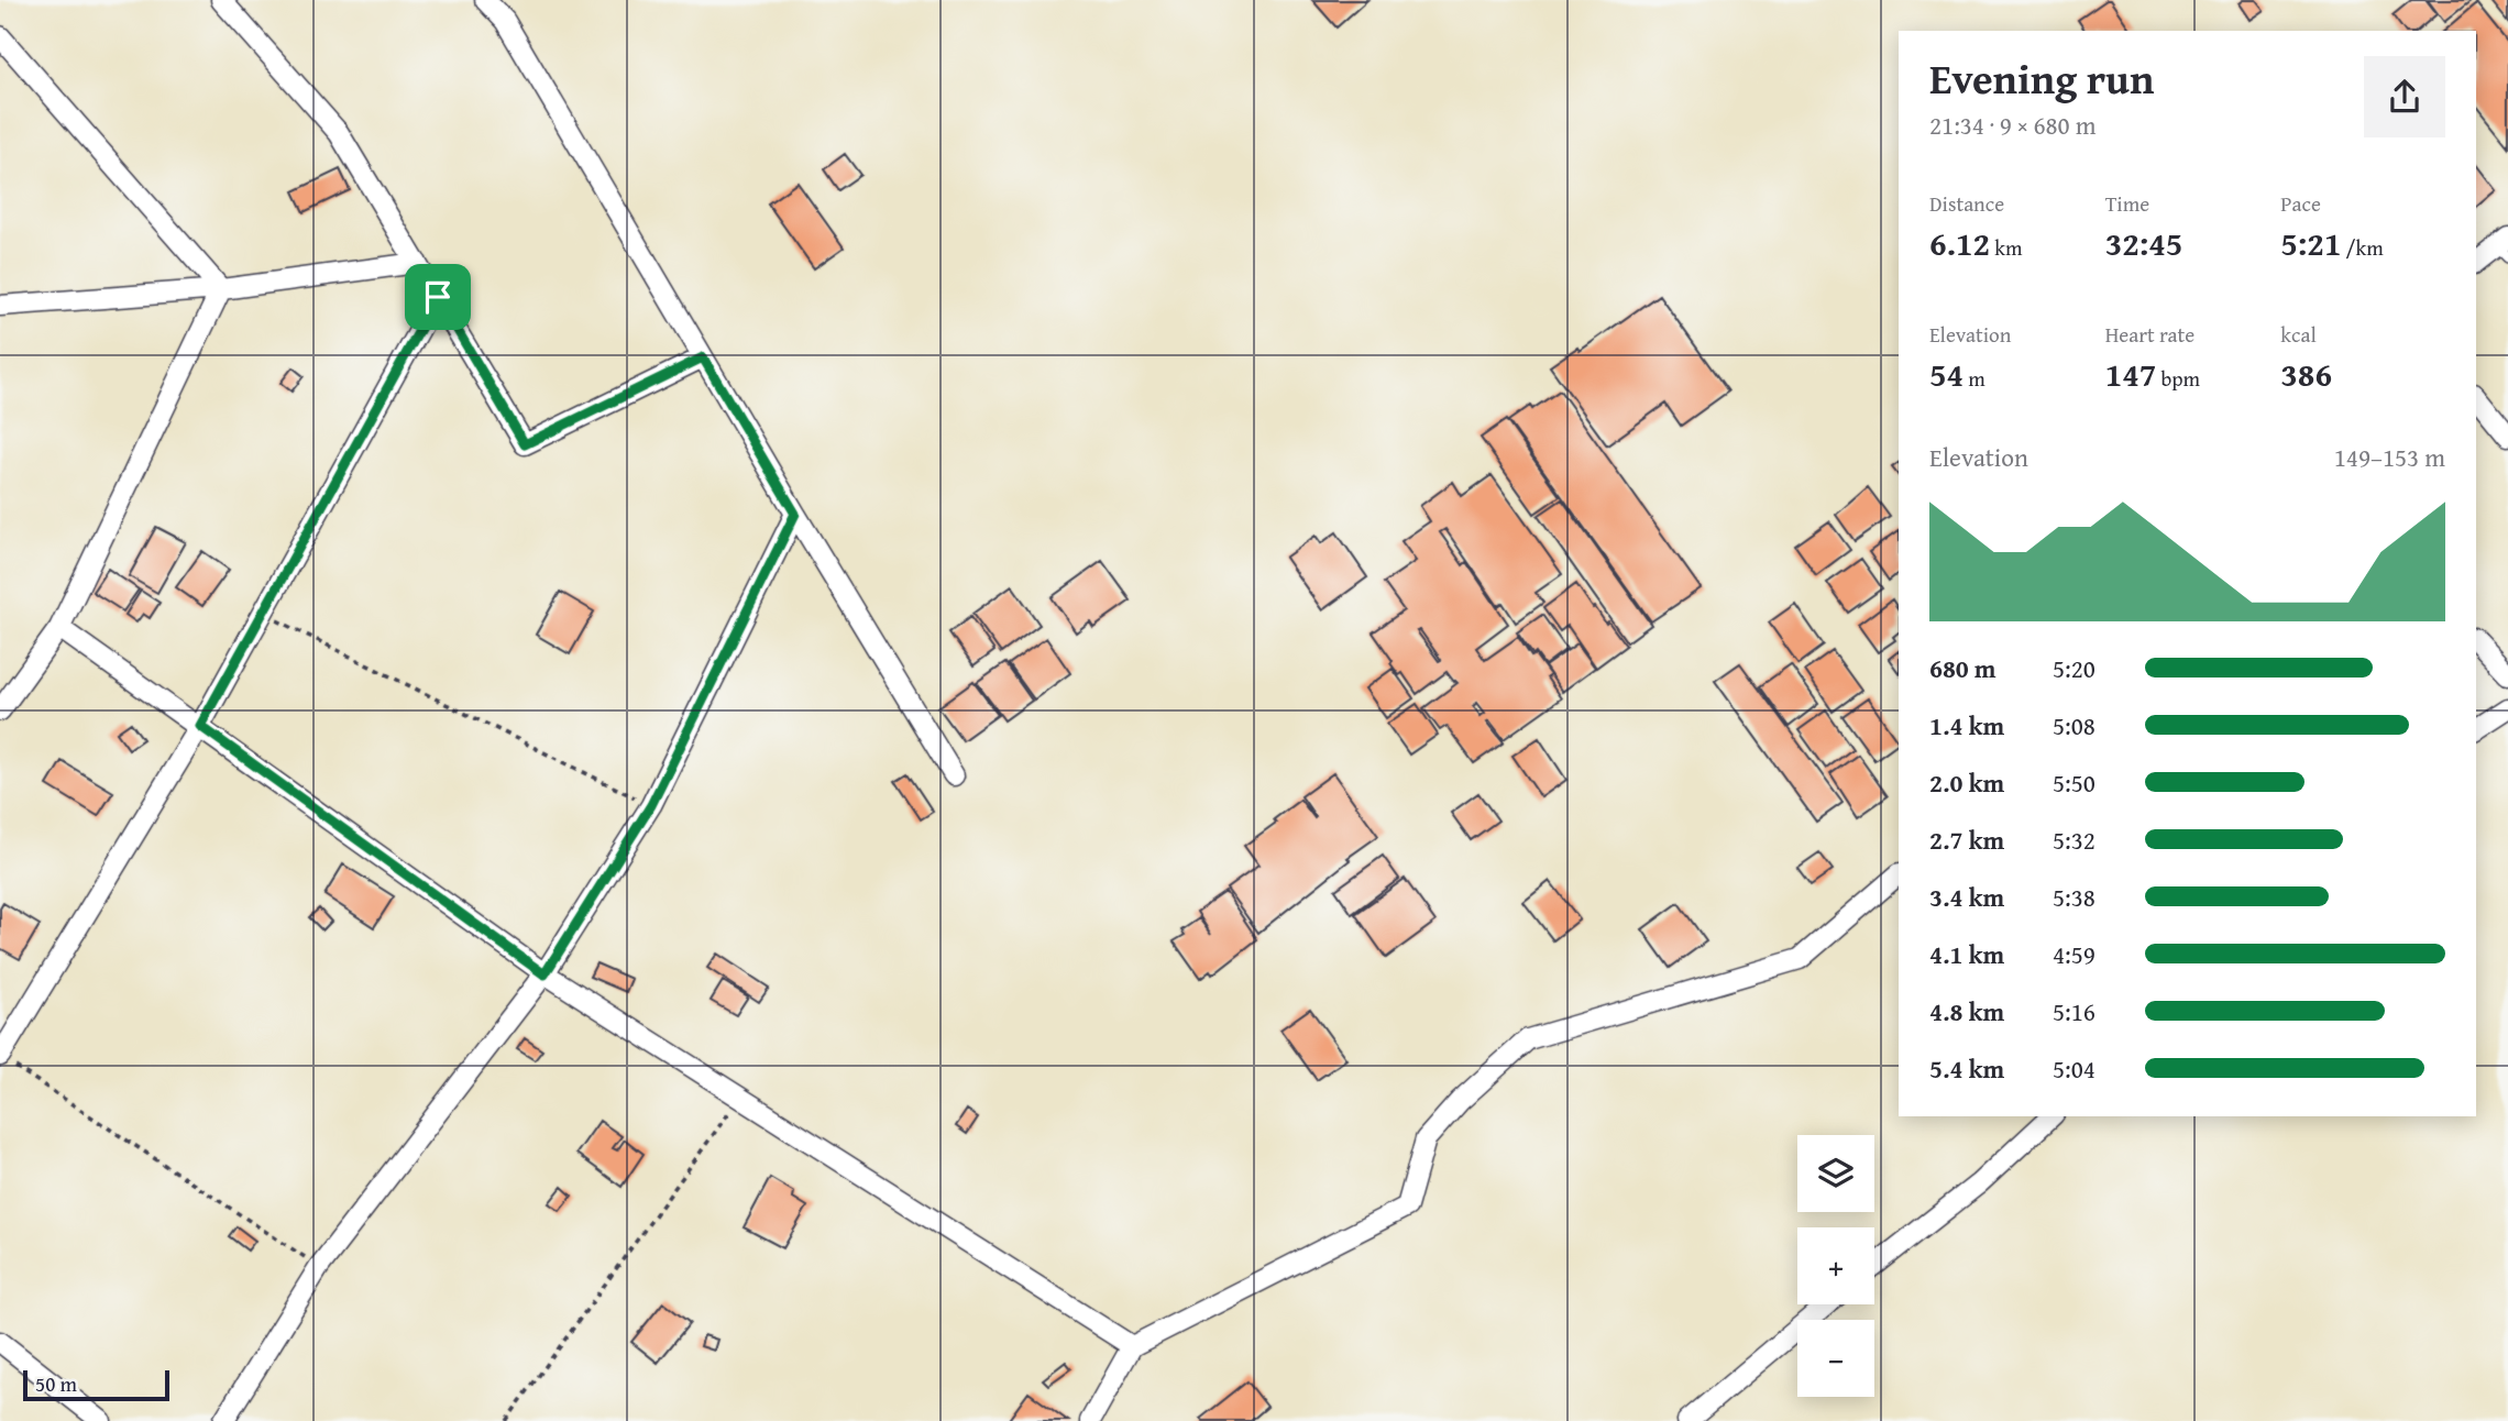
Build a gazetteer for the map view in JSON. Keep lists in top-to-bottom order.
{
  "scale_bar": "50 m",
  "page": {
    "heading": ["Evening run", "21:34 · 9 × 680 m"],
    "stats": [
      ["Distance", "6.12 km"],
      ["Time", "32:45"],
      ["Pace", "5:21 /km"],
      ["Elevation", "54 m"],
      ["Heart rate", "147 bpm"],
      ["kcal", "386"]
    ],
    "chart": ["Elevation", "149–153 m"],
    "list": [
      {
        "name": "680 m",
        "note": "5:20"
      },
      {
        "name": "1.4 km",
        "note": "5:08"
      },
      {
        "name": "2.0 km",
        "note": "5:50"
      },
      {
        "name": "2.7 km",
        "note": "5:32"
      },
      {
        "name": "3.4 km",
        "note": "5:38"
      },
      {
        "name": "4.1 km",
        "note": "4:59"
      },
      {
        "name": "4.8 km",
        "note": "5:16"
      },
      {
        "name": "5.4 km",
        "note": "5:04"
      }
    ],
    "map_buttons": ["+", "−"],
    "scale": "50 m"
  }
}
